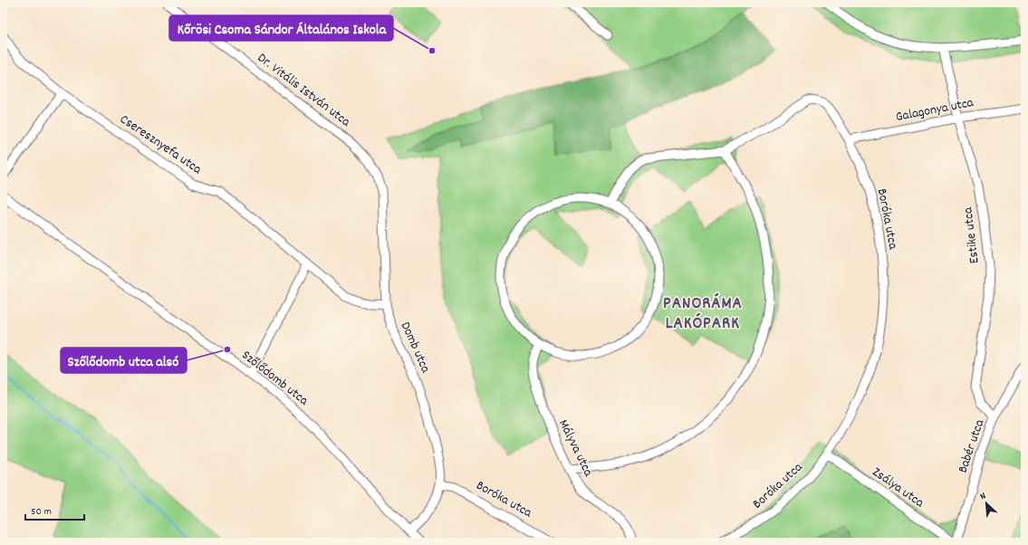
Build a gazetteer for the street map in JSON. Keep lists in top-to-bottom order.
{
  "streets": {
    "street": [
      "Dr. Vitális István utca",
      "Galagonya utca",
      "Cseresznyefa utca",
      "Boróka utca",
      "Estike utca",
      "Domb utca",
      "Szőlődomb utca",
      "Babér utca",
      "Mályva utca",
      "Zsálya utca"
    ]
  },
  "crossings": [
    ["Dr. Vitális István utca", "Domb utca"],
    ["Galagonya utca", "Boróka utca"],
    ["Galagonya utca", "Estike utca"],
    ["Cseresznyefa utca", "Domb utca"],
    ["Boróka utca", "Domb utca"],
    ["Boróka utca", "Zsálya utca"],
    ["Estike utca", "Babér utca"],
    ["Domb utca", "Szőlődomb utca"]
  ],
  "districts": ["PANORÁMA LAKÓPARK"],
  "places": ["Kőrösi Csoma Sándor Általános Iskola", "Szőlődomb utca alsó"],
  "scale_bar": "50 m",
  "north": "top left"
}
